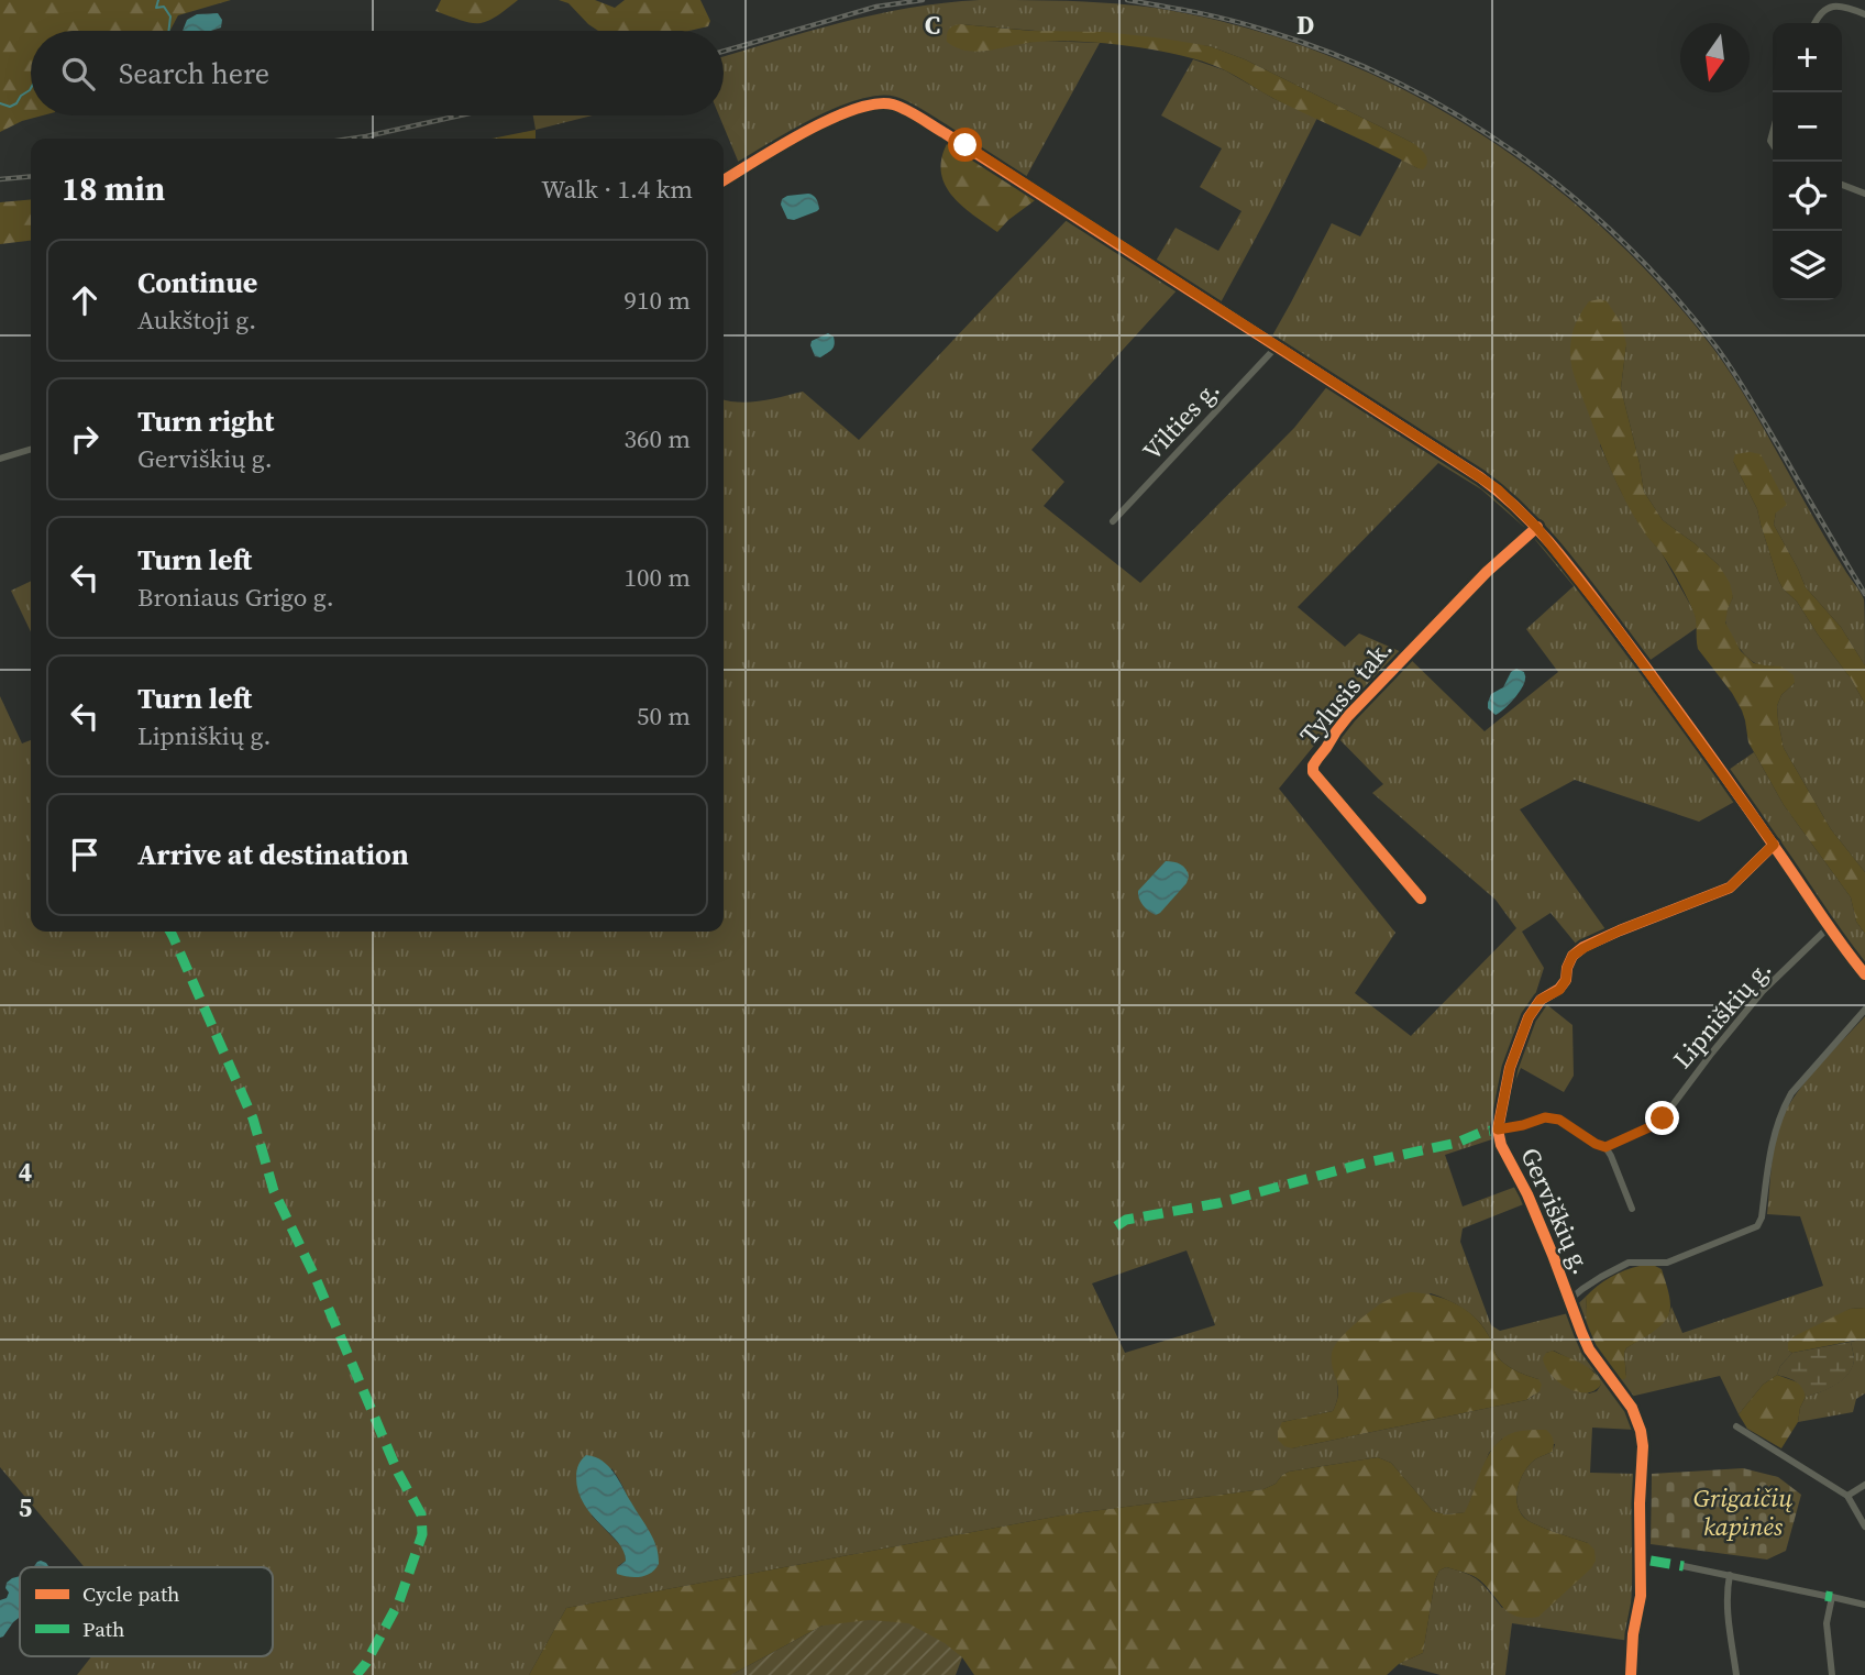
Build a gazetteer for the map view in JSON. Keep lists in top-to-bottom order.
{
  "streets": {
    "street": [
      "Vilties g.",
      "Tylusis tak.",
      "Lipniškių g.",
      "Gerviškių g."
    ]
  },
  "parks": ["Grigaičių kapinės"],
  "legend": ["Cycle path", "Path"],
  "north": "bottom",
  "page": {
    "map_buttons": ["+", "−"],
    "search": "Search here",
    "heading": ["18 min", "Walk · 1.4 km"],
    "list": [
      ["Continue", "Aukštoji g.", "910 m"],
      ["Turn right", "Gerviškių g.", "360 m"],
      ["Turn left", "Broniaus Grigo g.", "100 m"],
      ["Turn left", "Lipniškių g.", "50 m"],
      "Arrive at destination"
    ]
  },
  "grid": {
    "columns": ["C", "D"],
    "rows": ["4", "5"]
  }
}
